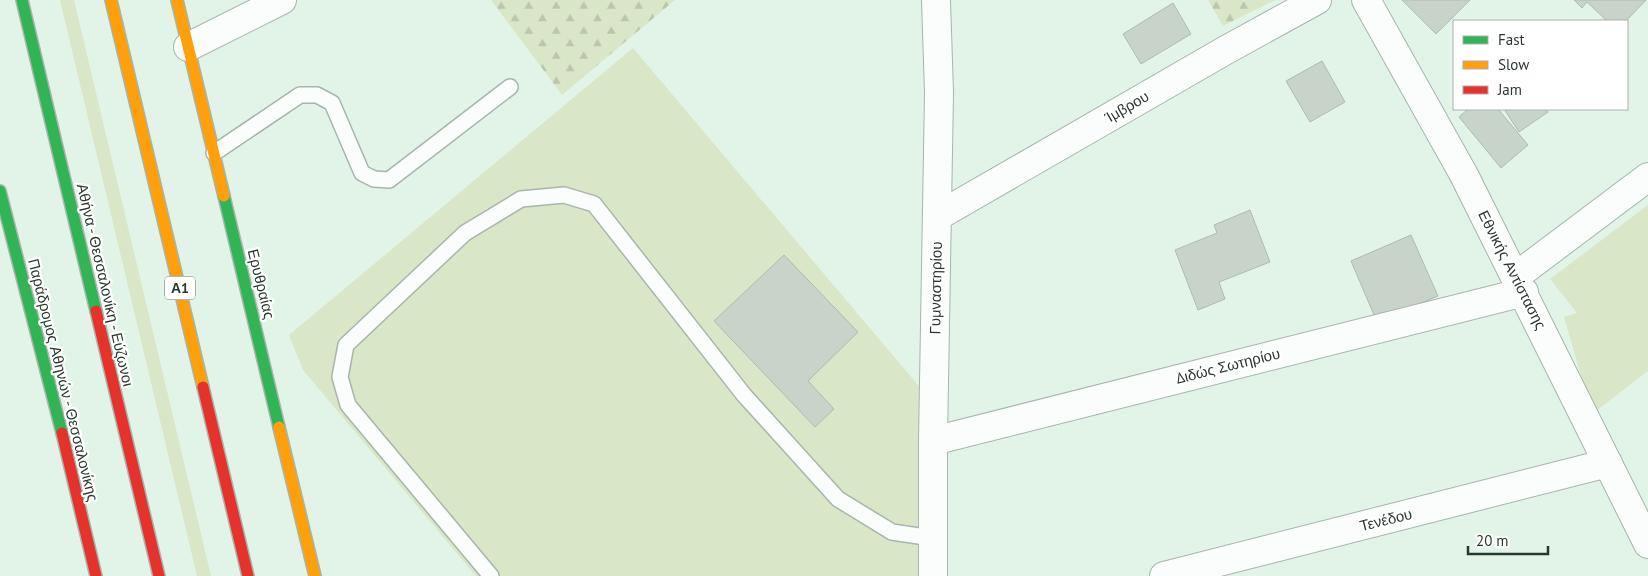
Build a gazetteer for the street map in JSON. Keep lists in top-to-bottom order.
{
  "streets": {
    "main road": [
      "Ερυθραίας",
      "Αθήνα - Θεσσαλονίκη - Εύζωνοι",
      "Α1",
      "Παράδρομος Αθηνών - Θεσσαλονίκης"
    ],
    "street": [
      "Ίμβρου",
      "Εθνικής Αντίστασης",
      "Γυμναστηρίου",
      "Διδώς Σωτηρίου",
      "Τενέδου"
    ]
  },
  "crossings": [
    ["Ίμβρου", "Γυμναστηρίου"],
    ["Εθνικής Αντίστασης", "Διδώς Σωτηρίου"],
    ["Εθνικής Αντίστασης", "Τενέδου"],
    ["Γυμναστηρίου", "Διδώς Σωτηρίου"]
  ],
  "legend": ["Fast", "Slow", "Jam"],
  "scale_bar": "20 m"
}
